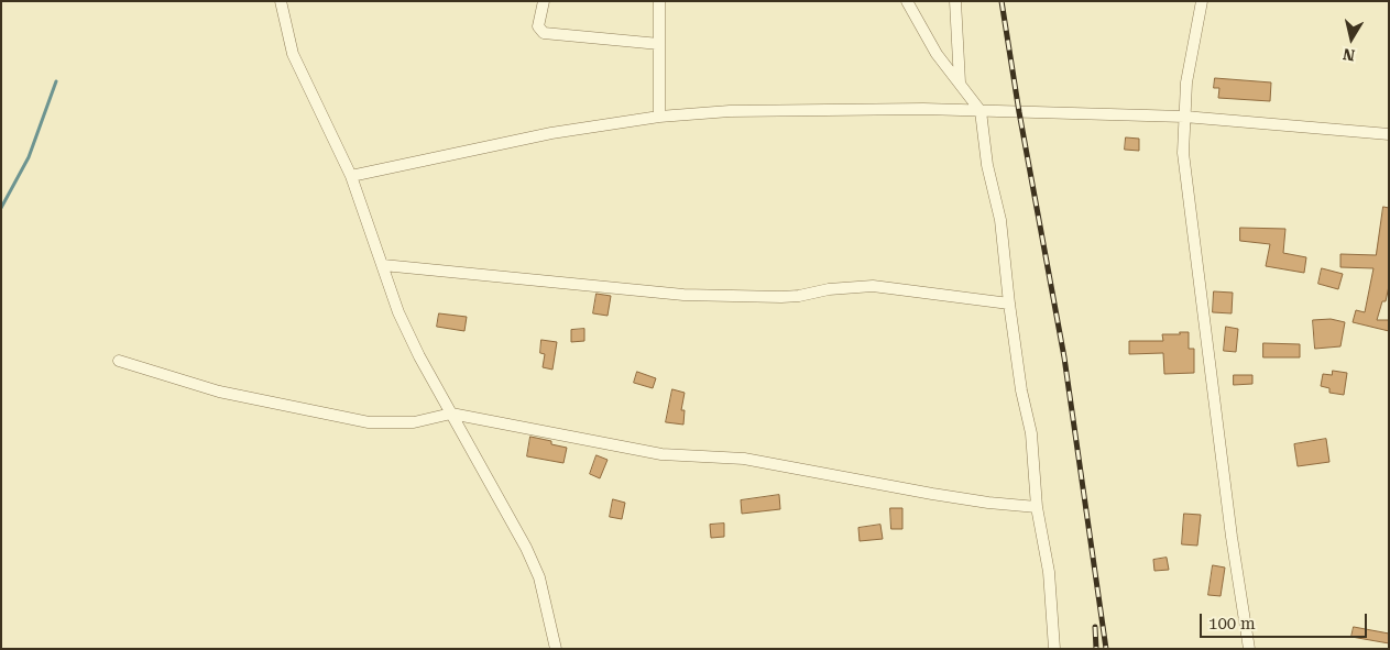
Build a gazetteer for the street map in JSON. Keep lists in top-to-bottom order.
{
  "scale_bar": "100 m",
  "north": "bottom"
}
